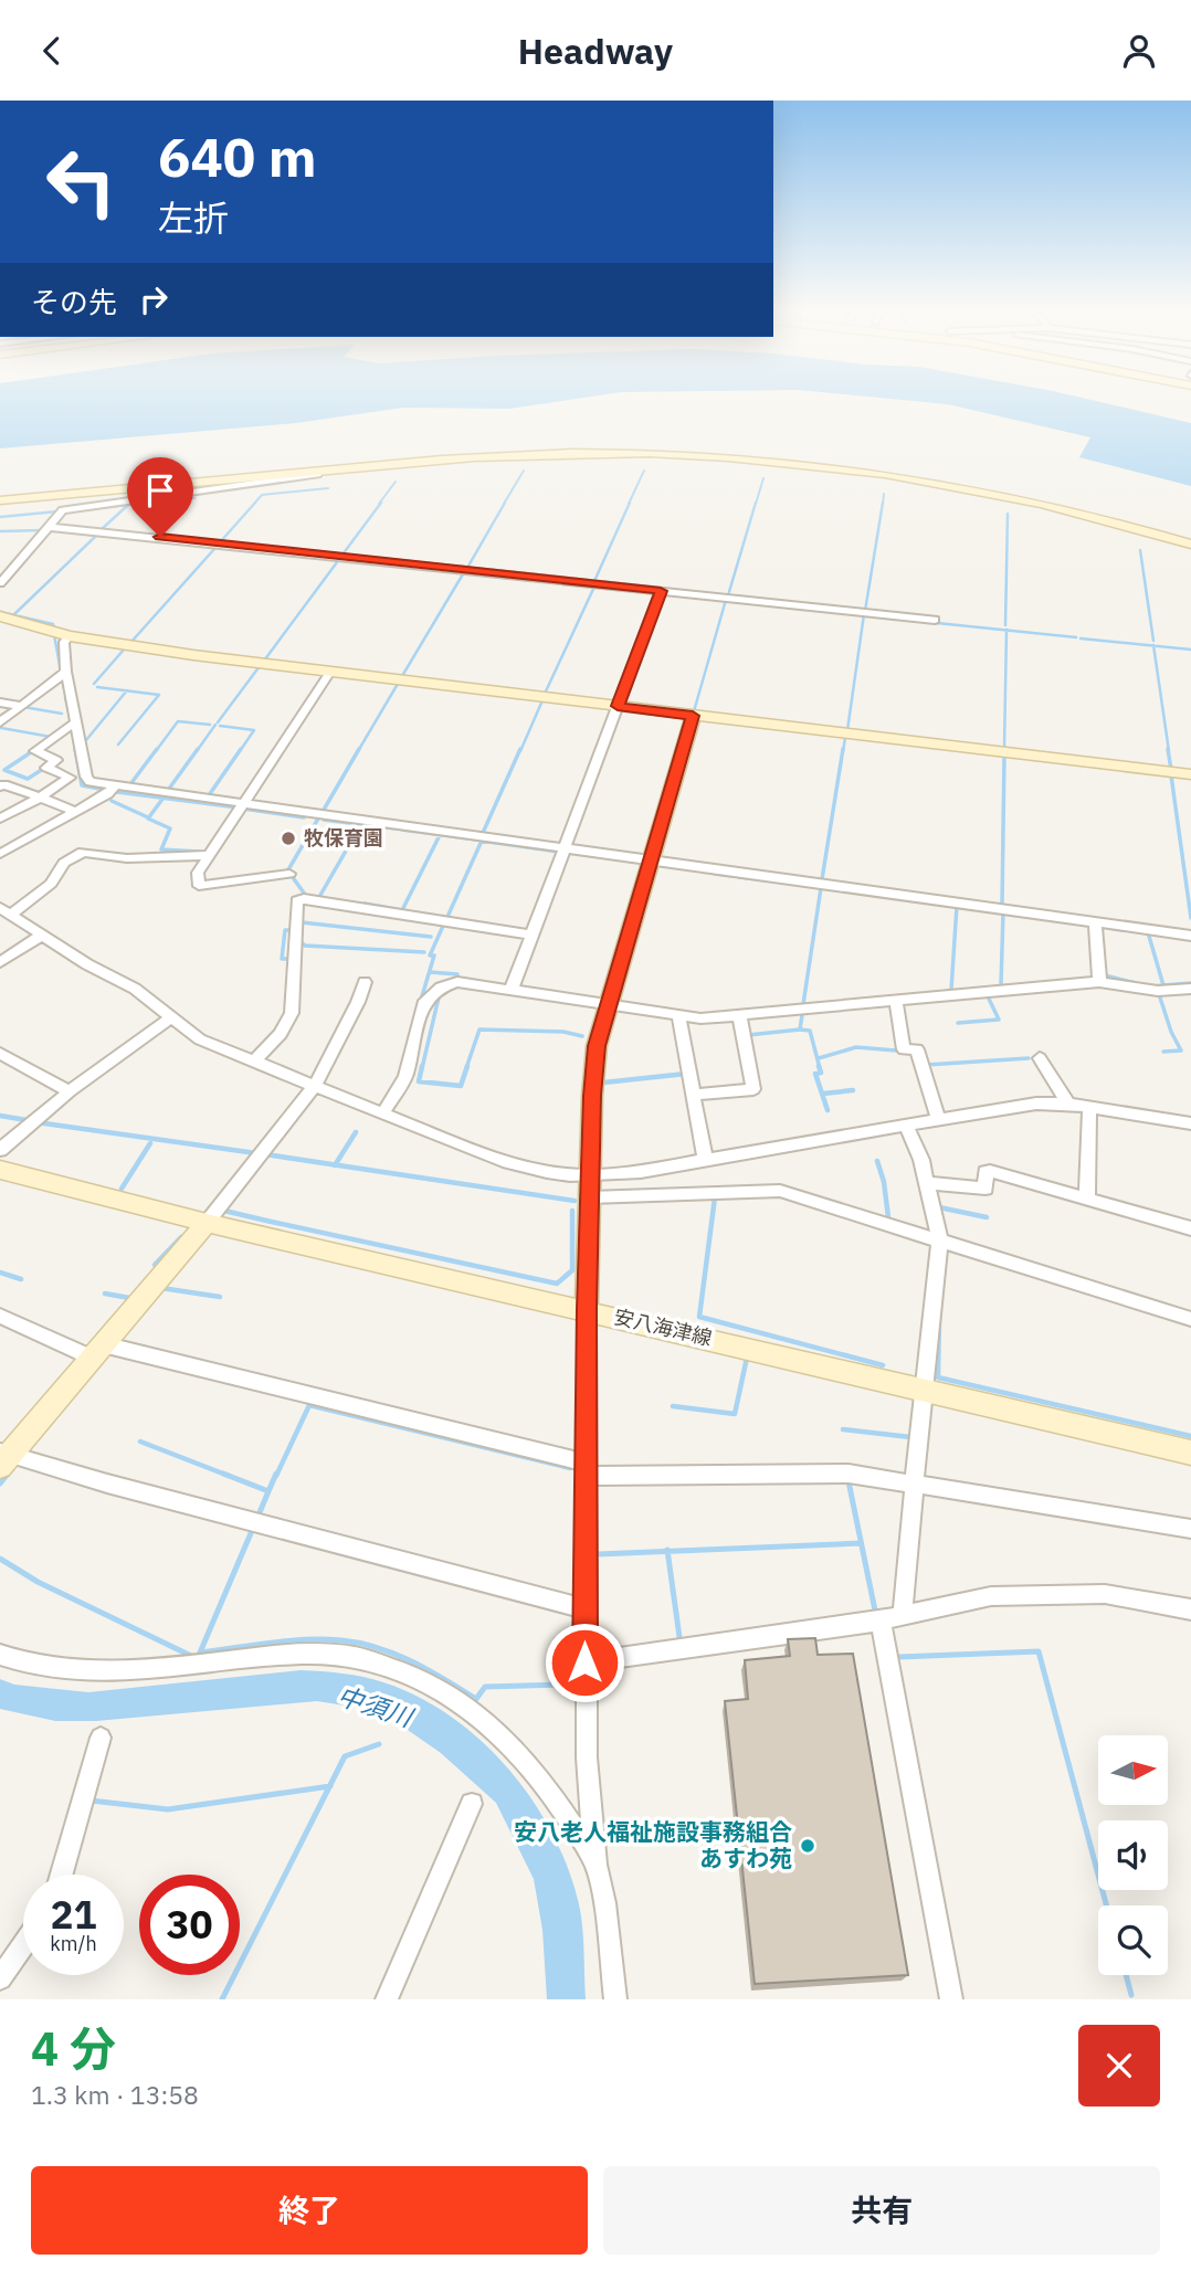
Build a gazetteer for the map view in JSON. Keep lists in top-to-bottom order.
{
  "streets": {
    "street": ["安八海津線"]
  },
  "water": ["中須川"],
  "places": ["牧保育園", "安八老人福祉施設事務組合 あすわ苑"],
  "north": "right",
  "page": {
    "header": "Headway",
    "turn": ["640 m", "左折"],
    "then": "その先",
    "speed": "21 km/h",
    "limit": "30",
    "heading": ["4 分", "1.3 km · 13:58"],
    "buttons": ["終了", "共有"]
  }
}
